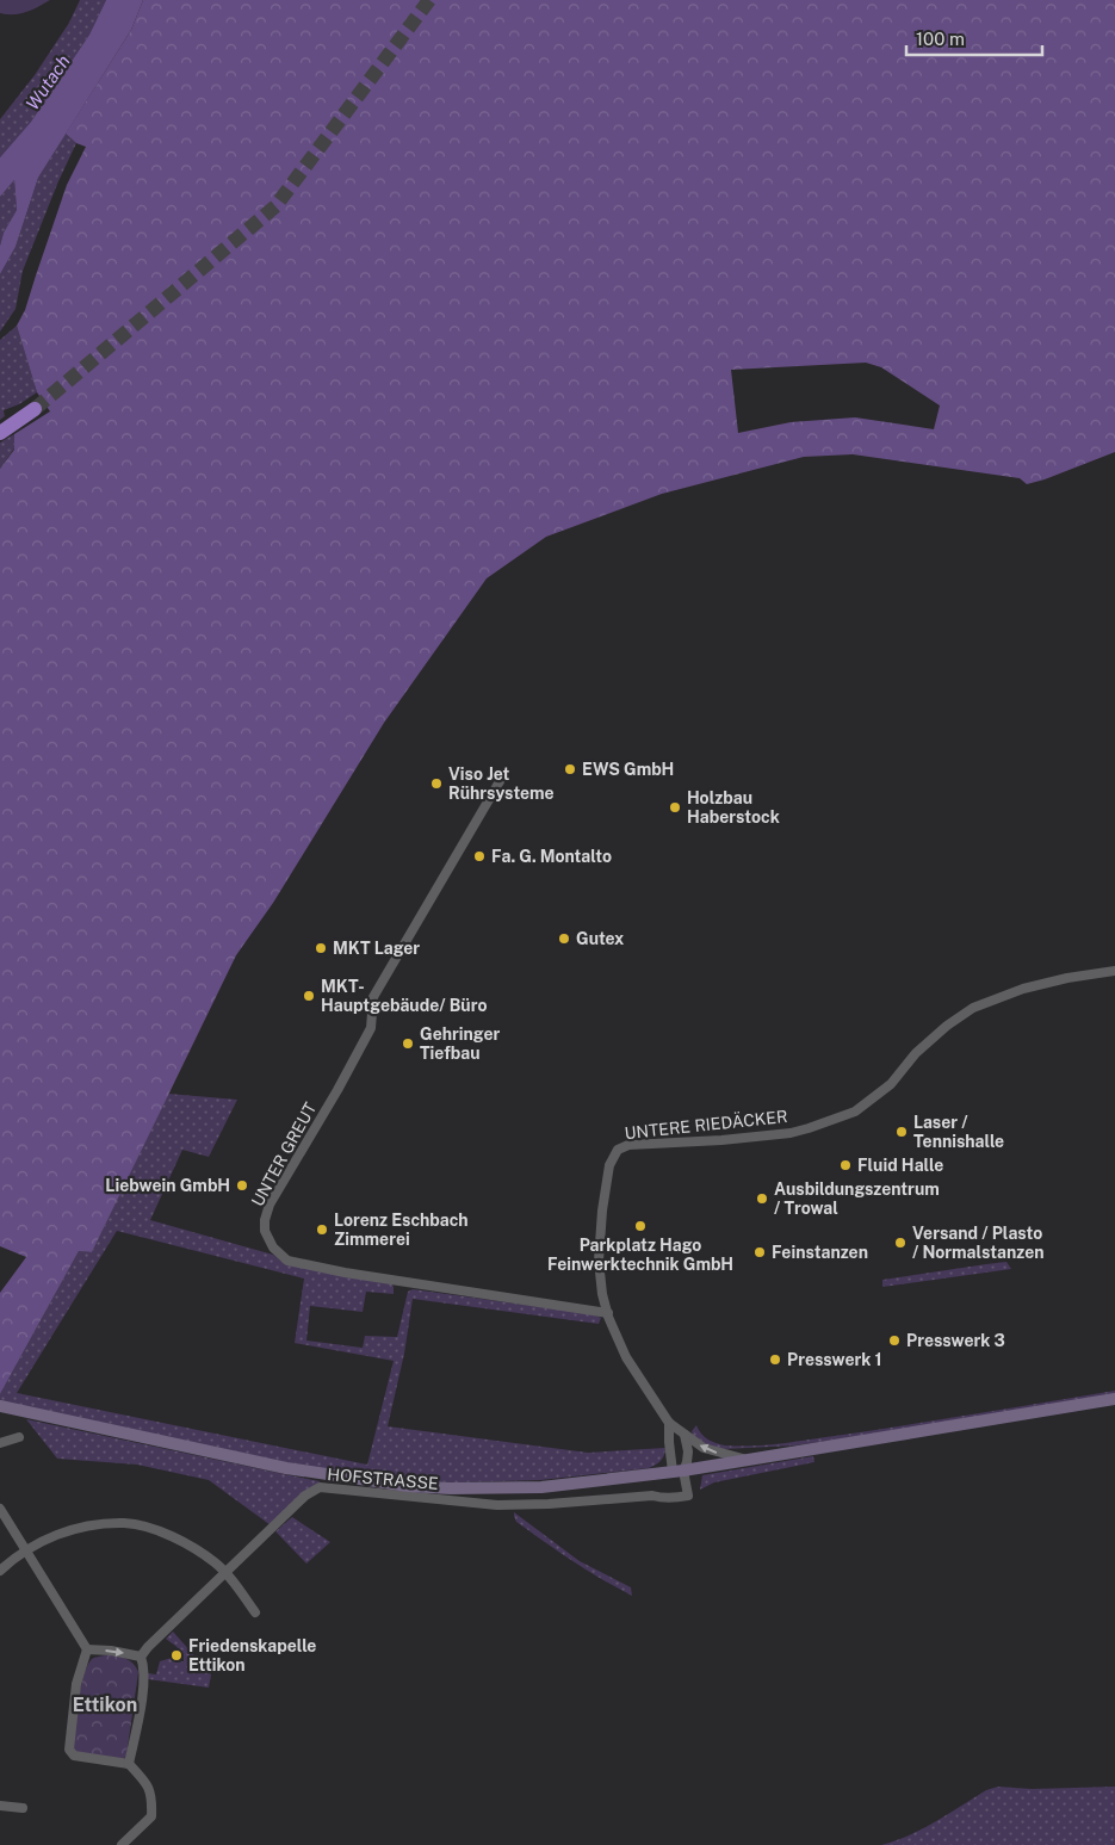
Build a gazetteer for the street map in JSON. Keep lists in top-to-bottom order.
{
  "streets": {
    "street": ["UNTERE RIEDÄCKER", "UNTER GREUT", "HOFSTRASSE"]
  },
  "crossings": [
    ["UNTERE RIEDÄCKER", "UNTER GREUT"],
    ["UNTERE RIEDÄCKER", "HOFSTRASSE"]
  ],
  "districts": ["Ettikon"],
  "water": ["Wutach"],
  "places": [
    "EWS GmbH",
    "Viso Jet Rührsysteme",
    "Holzbau Haberstock",
    "Fa. G. Montalto",
    "Gutex",
    "MKT Lager",
    "MKT- Hauptgebäude/ Büro",
    "Gehringer Tiefbau",
    "Laser / Tennishalle",
    "Fluid Halle",
    "Liebwein GmbH",
    "Ausbildungszentrum / Trowal",
    "Parkplatz Hago Feinwerktechnik GmbH",
    "Lorenz Eschbach Zimmerei",
    "Versand / Plasto / Normalstanzen",
    "Feinstanzen",
    "Presswerk 3",
    "Presswerk 1",
    "Friedenskapelle Ettikon"
  ],
  "scale_bar": "100 m"
}
